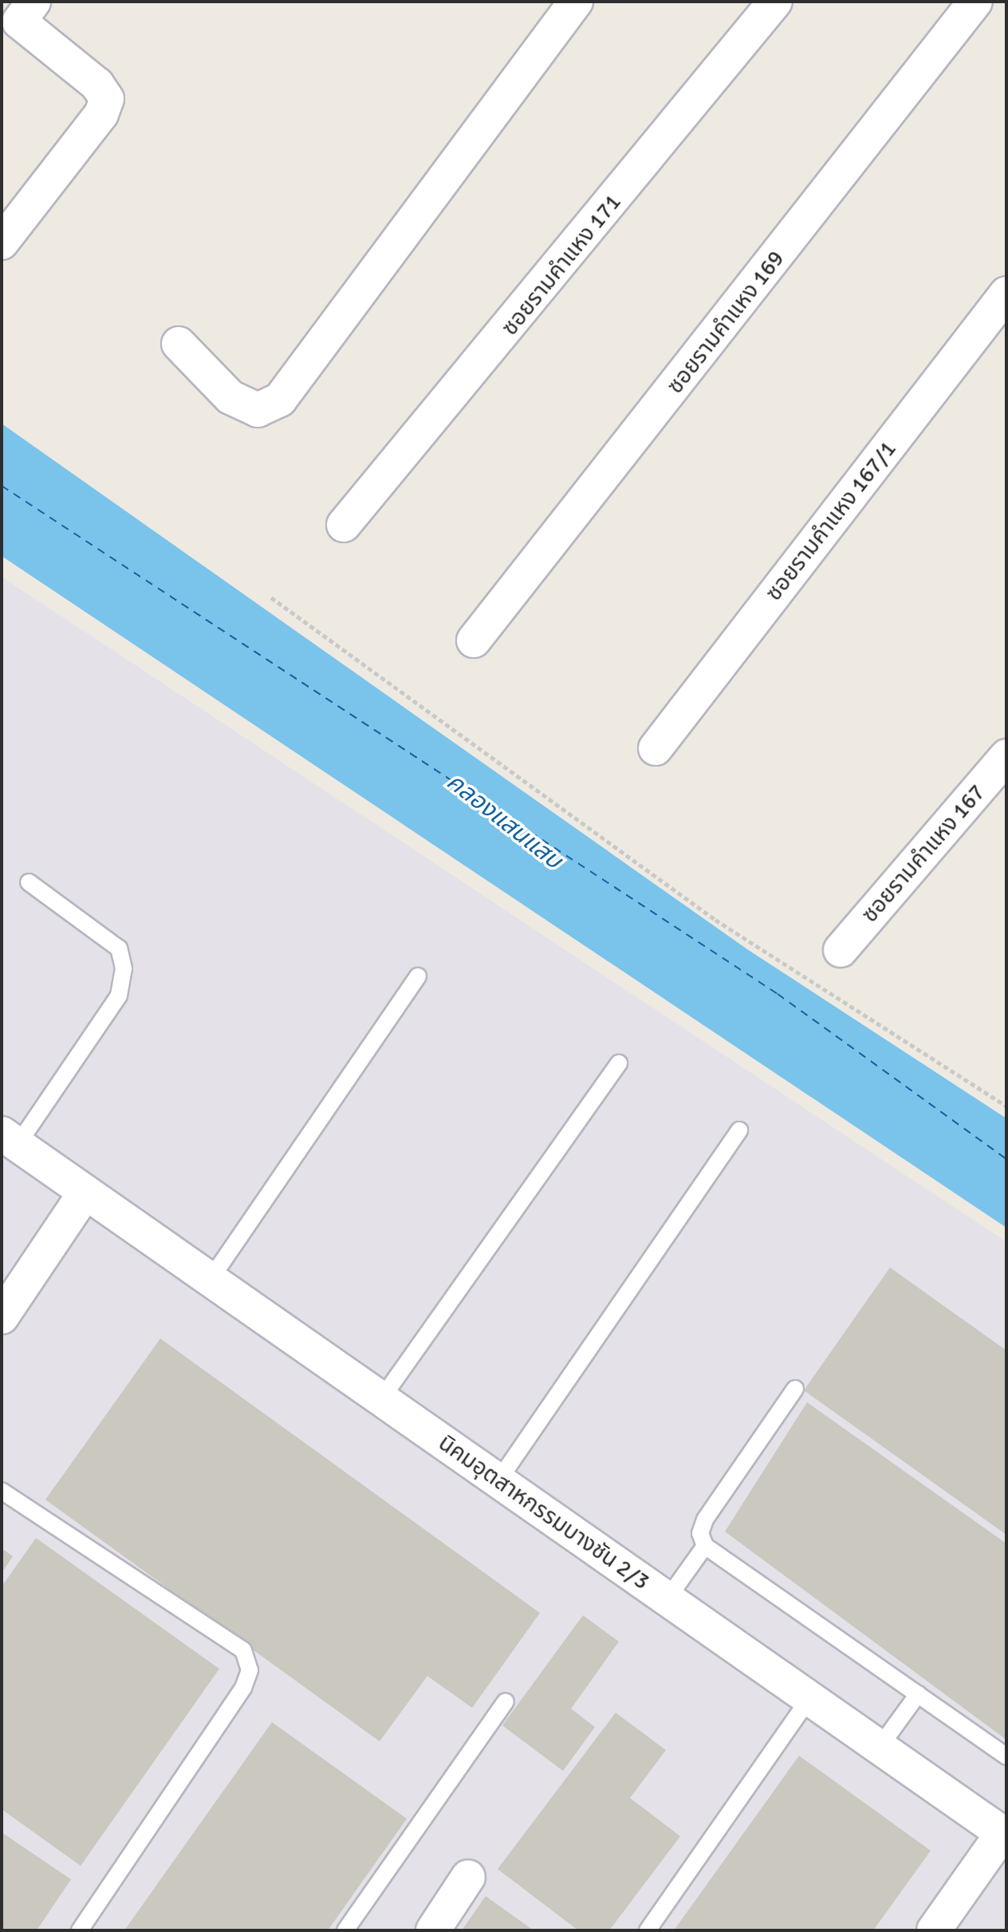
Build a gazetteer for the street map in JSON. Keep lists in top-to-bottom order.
{
  "streets": {
    "street": [
      "ซอยรามคำแหง 171",
      "ซอยรามคำแหง 169",
      "ซอยรามคำแหง 167/1",
      "ซอยรามคำแหง 167",
      "นิคมอุตสาหกรรมบางชัน 2/3"
    ]
  },
  "water": ["คลองแสนแสบ"]
}
